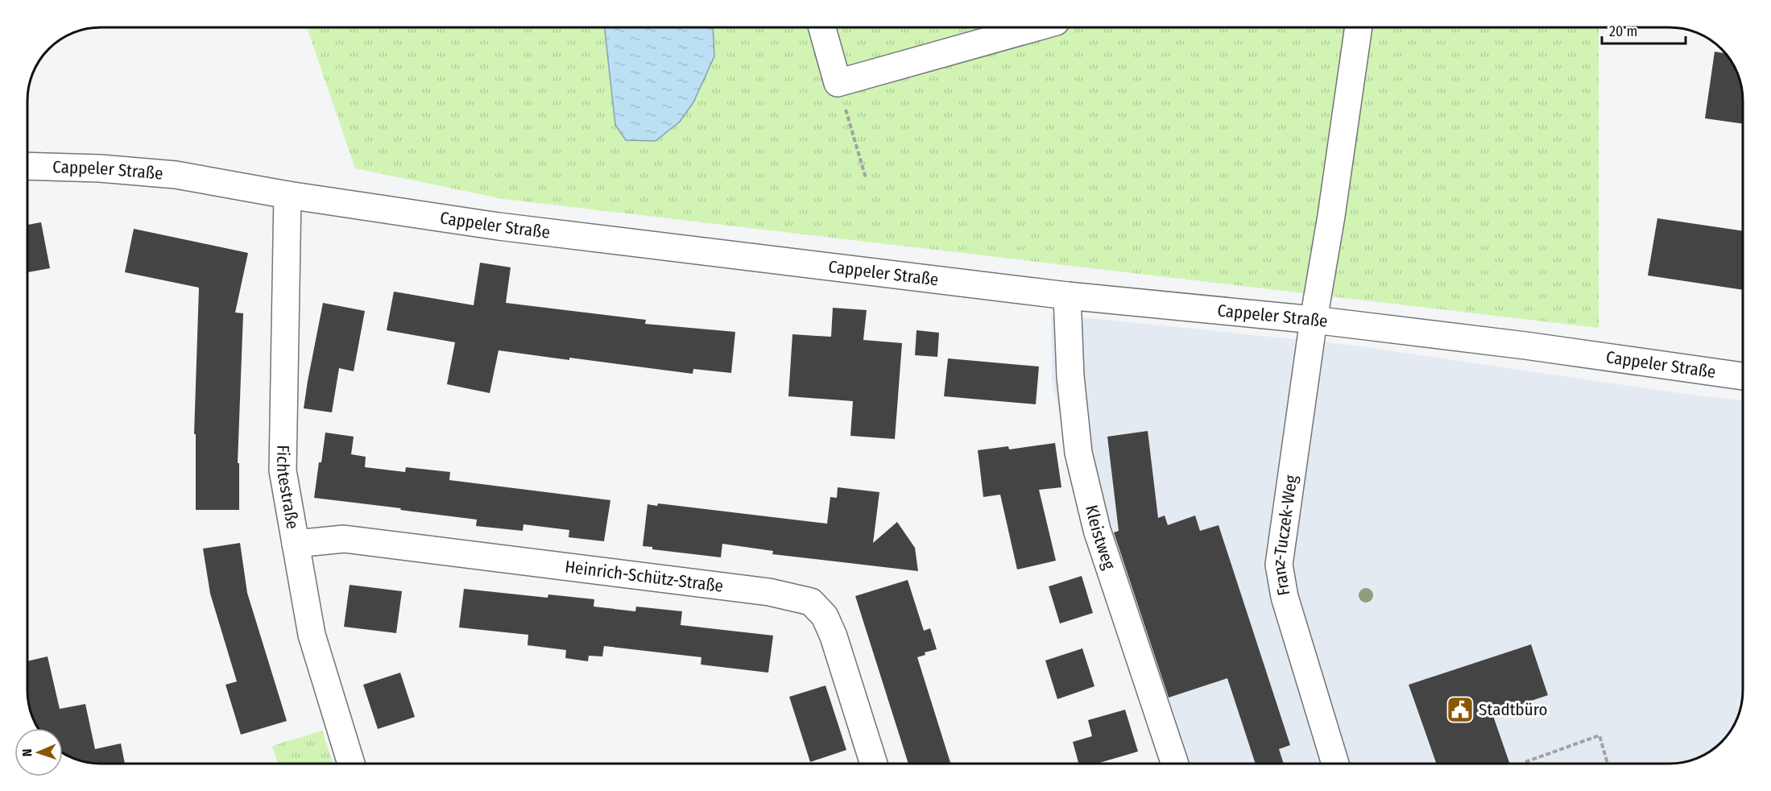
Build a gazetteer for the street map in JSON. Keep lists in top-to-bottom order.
{
  "streets": {
    "street": [
      "Cappeler Straße",
      "Fichtestraße",
      "Franz-Tuczek-Weg",
      "Kleistweg",
      "Heinrich-Schütz-Straße"
    ]
  },
  "crossings": [
    ["Cappeler Straße", "Fichtestraße"],
    ["Cappeler Straße", "Franz-Tuczek-Weg"],
    ["Cappeler Straße", "Kleistweg"],
    ["Fichtestraße", "Heinrich-Schütz-Straße"]
  ],
  "places": {
    "public building": ["Stadtbüro"]
  },
  "scale_bar": "20 m",
  "north": "left"
}
